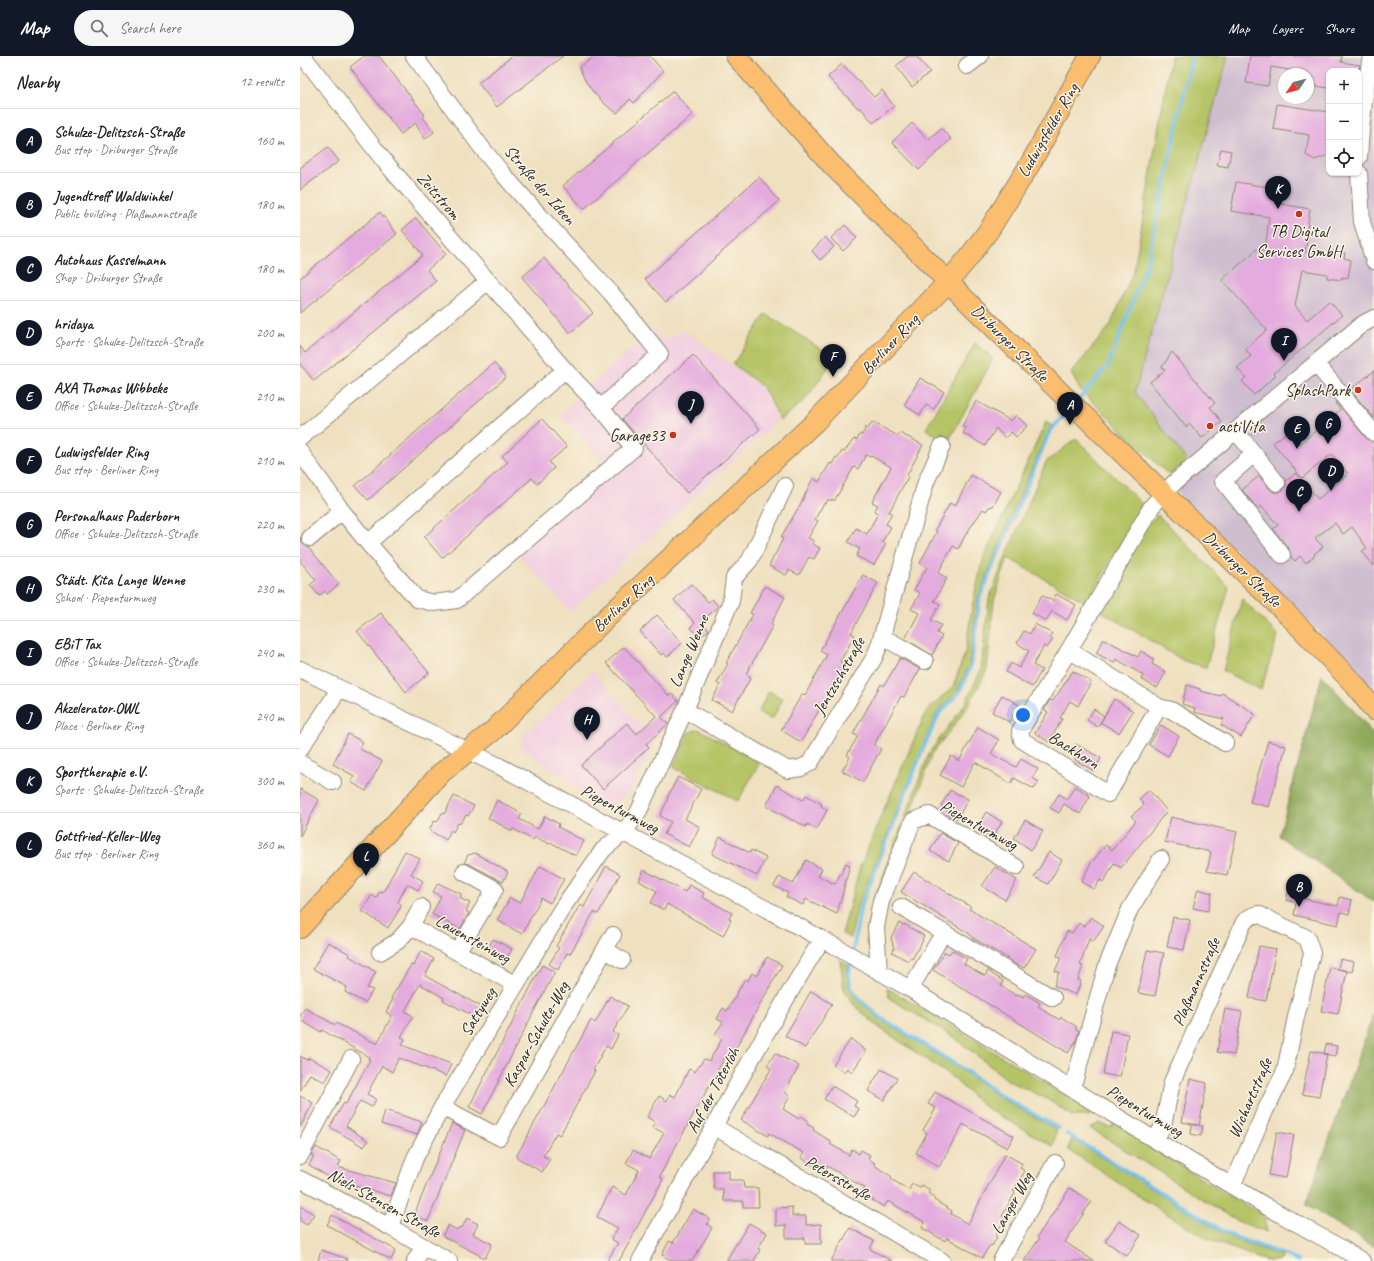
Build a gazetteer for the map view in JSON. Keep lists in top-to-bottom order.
{
  "streets": {
    "main road": ["Ludwigsfelder Ring", "Driburger Straße", "Berliner Ring"],
    "street": [
      "Straße der Ideen",
      "Zeitstrom",
      "Lange Wenne",
      "Jentzschstraße",
      "Backhorn",
      "Piepenturmweg",
      "Lauensteinweg",
      "Plaßmannstraße",
      "Sattyweg",
      "Kaspar-Schulte-Weg",
      "Auf der Töterlöh",
      "Wichartstraße",
      "Petersstraße",
      "Niels-Stensen-Straße",
      "Langer Weg"
    ]
  },
  "crossings": [
    ["Ludwigsfelder Ring", "Driburger Straße"],
    ["Ludwigsfelder Ring", "Berliner Ring"],
    ["Straße der Ideen", "Zeitstrom"],
    ["Driburger Straße", "Berliner Ring"],
    ["Driburger Straße", "Backhorn"],
    ["Berliner Ring", "Piepenturmweg"],
    ["Lange Wenne", "Jentzschstraße"],
    ["Lange Wenne", "Piepenturmweg"],
    ["Lange Wenne", "Sattyweg"],
    ["Piepenturmweg", "Plaßmannstraße"],
    ["Piepenturmweg", "Sattyweg"],
    ["Piepenturmweg", "Auf der Töterlöh"],
    ["Piepenturmweg", "Wichartstraße"],
    ["Lauensteinweg", "Sattyweg"],
    ["Plaßmannstraße", "Wichartstraße"],
    ["Sattyweg", "Kaspar-Schulte-Weg"],
    ["Sattyweg", "Niels-Stensen-Straße"],
    ["Auf der Töterlöh", "Petersstraße"]
  ],
  "places": [
    "TB Digital Services GmbH",
    "SplashPark",
    "actiVita",
    "Garage33"
  ],
  "north": "bottom left",
  "page": {
    "header": "Map",
    "search": "Search here",
    "nav": ["Map", "Layers", "Share"],
    "heading": ["Nearby", "12 results"],
    "map_buttons": ["+", "−"],
    "list": [
      {
        "mark": "A",
        "name": "Schulze-Delitzsch-Straße",
        "note": "Bus stop · Driburger Straße",
        "value": "160 m"
      },
      {
        "mark": "B",
        "name": "Jugendtreff Waldwinkel",
        "note": "Public building · Plaßmannstraße",
        "value": "180 m"
      },
      {
        "mark": "C",
        "name": "Autohaus Kasselmann",
        "note": "Shop · Driburger Straße",
        "value": "180 m"
      },
      {
        "mark": "D",
        "name": "hridaya",
        "note": "Sports · Schulze-Delitzsch-Straße",
        "value": "200 m"
      },
      {
        "mark": "E",
        "name": "AXA Thomas Wibbeke",
        "note": "Office · Schulze-Delitzsch-Straße",
        "value": "210 m"
      },
      {
        "mark": "F",
        "name": "Ludwigsfelder Ring",
        "note": "Bus stop · Berliner Ring",
        "value": "210 m"
      },
      {
        "mark": "G",
        "name": "Personalhaus Paderborn",
        "note": "Office · Schulze-Delitzsch-Straße",
        "value": "220 m"
      },
      {
        "mark": "H",
        "name": "Städt. Kita Lange Wenne",
        "note": "School · Piepenturmweg",
        "value": "230 m"
      },
      {
        "mark": "I",
        "name": "EBiT Tax",
        "note": "Office · Schulze-Delitzsch-Straße",
        "value": "240 m"
      },
      {
        "mark": "J",
        "name": "Akzelerator.OWL",
        "note": "Place · Berliner Ring",
        "value": "240 m"
      },
      {
        "mark": "K",
        "name": "Sporttherapie e.V.",
        "note": "Sports · Schulze-Delitzsch-Straße",
        "value": "300 m"
      },
      {
        "mark": "L",
        "name": "Gottfried-Keller-Weg",
        "note": "Bus stop · Berliner Ring",
        "value": "360 m"
      }
    ],
    "pins": [
      "K",
      "I",
      "F",
      "J",
      "A",
      "G",
      "E",
      "D",
      "C",
      "H",
      "L",
      "B"
    ]
  }
}
